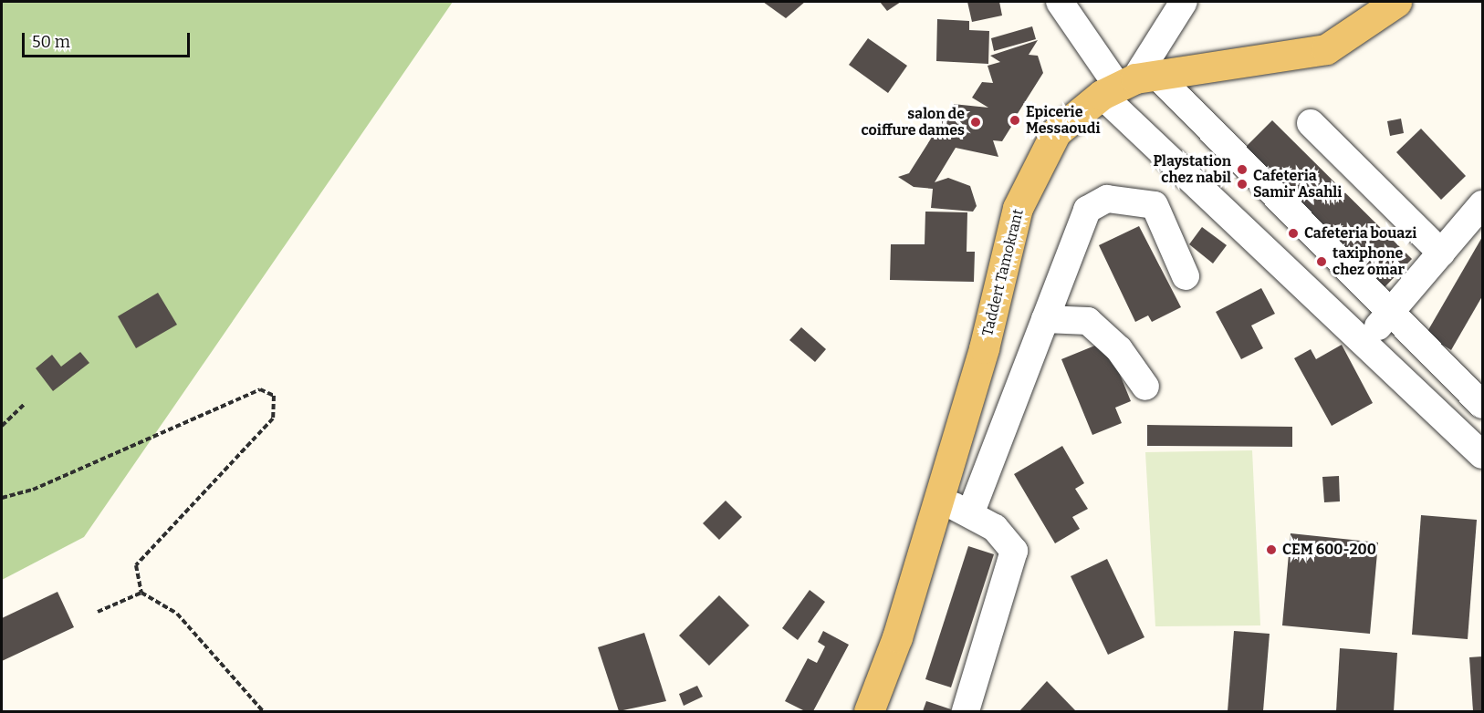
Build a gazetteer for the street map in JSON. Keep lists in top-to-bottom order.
{
  "streets": {
    "main road": ["Taddert Tamokrant"]
  },
  "places": [
    "Epicerie Messaoudi",
    "salon de coiffure dames",
    "Playstation chez nabil",
    "Cafeteria Samir Asahli",
    "Cafeteria bouazi",
    "taxiphone chez omar",
    "CEM 600-200"
  ],
  "scale_bar": "50 m"
}
